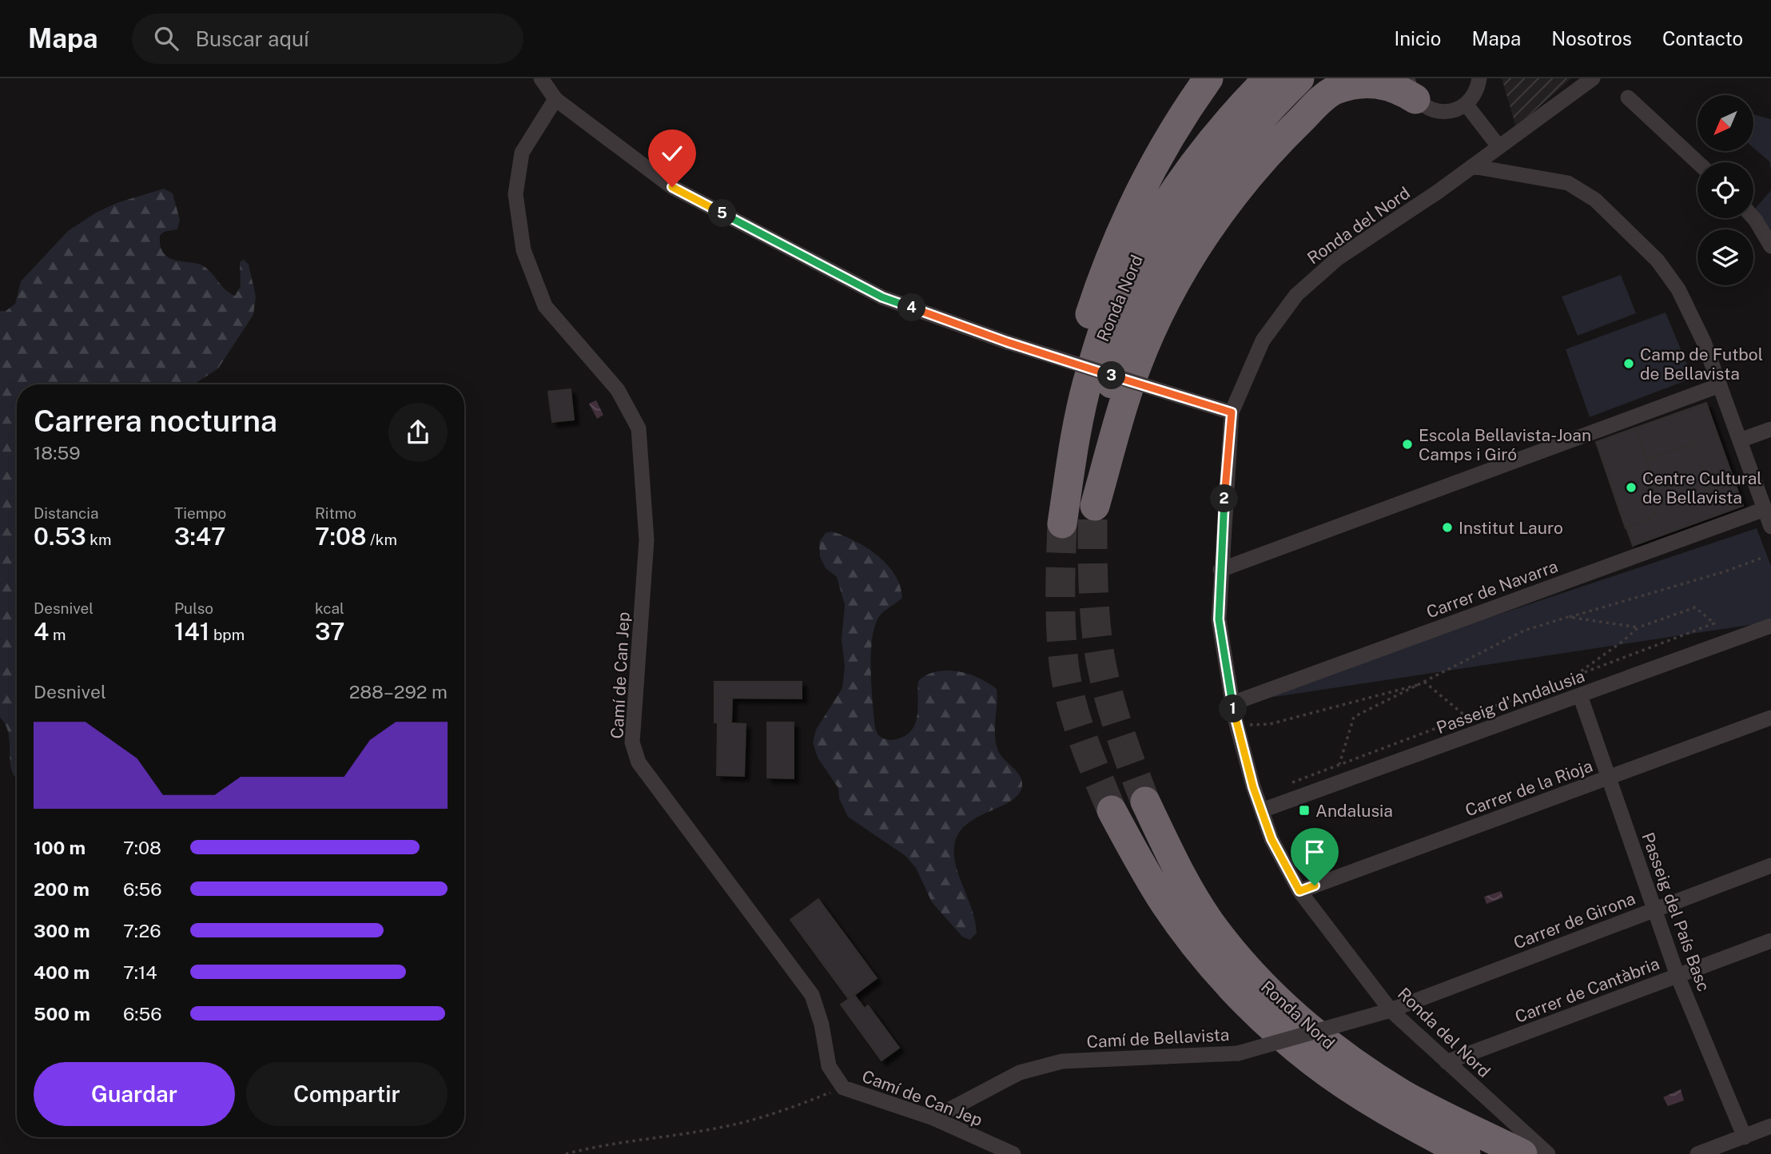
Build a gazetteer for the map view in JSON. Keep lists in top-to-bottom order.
{
  "streets": {
    "highway": ["Ronda Nord"],
    "street": [
      "Ronda del Nord",
      "Carrer de Navarra",
      "Camí de Can Jep",
      "Passeig d'Andalusia",
      "Carrer de la Rioja",
      "Passeig del País Basc",
      "Carrer de Girona",
      "Carrer de Cantàbria",
      "Camí de Bellavista"
    ]
  },
  "crossings": [
    ["Ronda del Nord", "Carrer de Navarra"],
    ["Ronda del Nord", "Passeig d'Andalusia"],
    ["Ronda del Nord", "Carrer de la Rioja"],
    ["Ronda del Nord", "Carrer de Girona"],
    ["Ronda del Nord", "Carrer de Cantàbria"],
    ["Ronda del Nord", "Camí de Bellavista"],
    ["Camí de Can Jep", "Camí de Bellavista"],
    ["Passeig d'Andalusia", "Passeig del País Basc"],
    ["Carrer de la Rioja", "Passeig del País Basc"],
    ["Passeig del País Basc", "Carrer de Girona"],
    ["Passeig del País Basc", "Carrer de Cantàbria"],
    ["Carrer de Girona", "Camí de Bellavista"]
  ],
  "places": {
    "other": [
      "Camp de Futbol de Bellavista",
      "Escola Bellavista-Joan Camps i Giró",
      "Centre Cultural de Bellavista",
      "Institut Lauro"
    ],
    "transit": ["Andalusia"]
  },
  "north": "bottom left",
  "page": {
    "header": "Mapa",
    "search": "Buscar aquí",
    "nav": [
      "Inicio",
      "Mapa",
      "Nosotros",
      "Contacto"
    ],
    "pins": [
      "5",
      "4",
      "3",
      "2",
      "1"
    ],
    "heading": ["Carrera nocturna", "18:59"],
    "stats": [
      ["Distancia", "0.53 km"],
      ["Tiempo", "3:47"],
      ["Ritmo", "7:08 /km"],
      ["Desnivel", "4 m"],
      ["Pulso", "141 bpm"],
      ["kcal", "37"]
    ],
    "chart": ["Desnivel", "288–292 m"],
    "list": [
      {
        "name": "100 m",
        "note": "7:08"
      },
      {
        "name": "200 m",
        "note": "6:56"
      },
      {
        "name": "300 m",
        "note": "7:26"
      },
      {
        "name": "400 m",
        "note": "7:14"
      },
      {
        "name": "500 m",
        "note": "6:56"
      }
    ],
    "buttons": ["Guardar", "Compartir"]
  }
}
